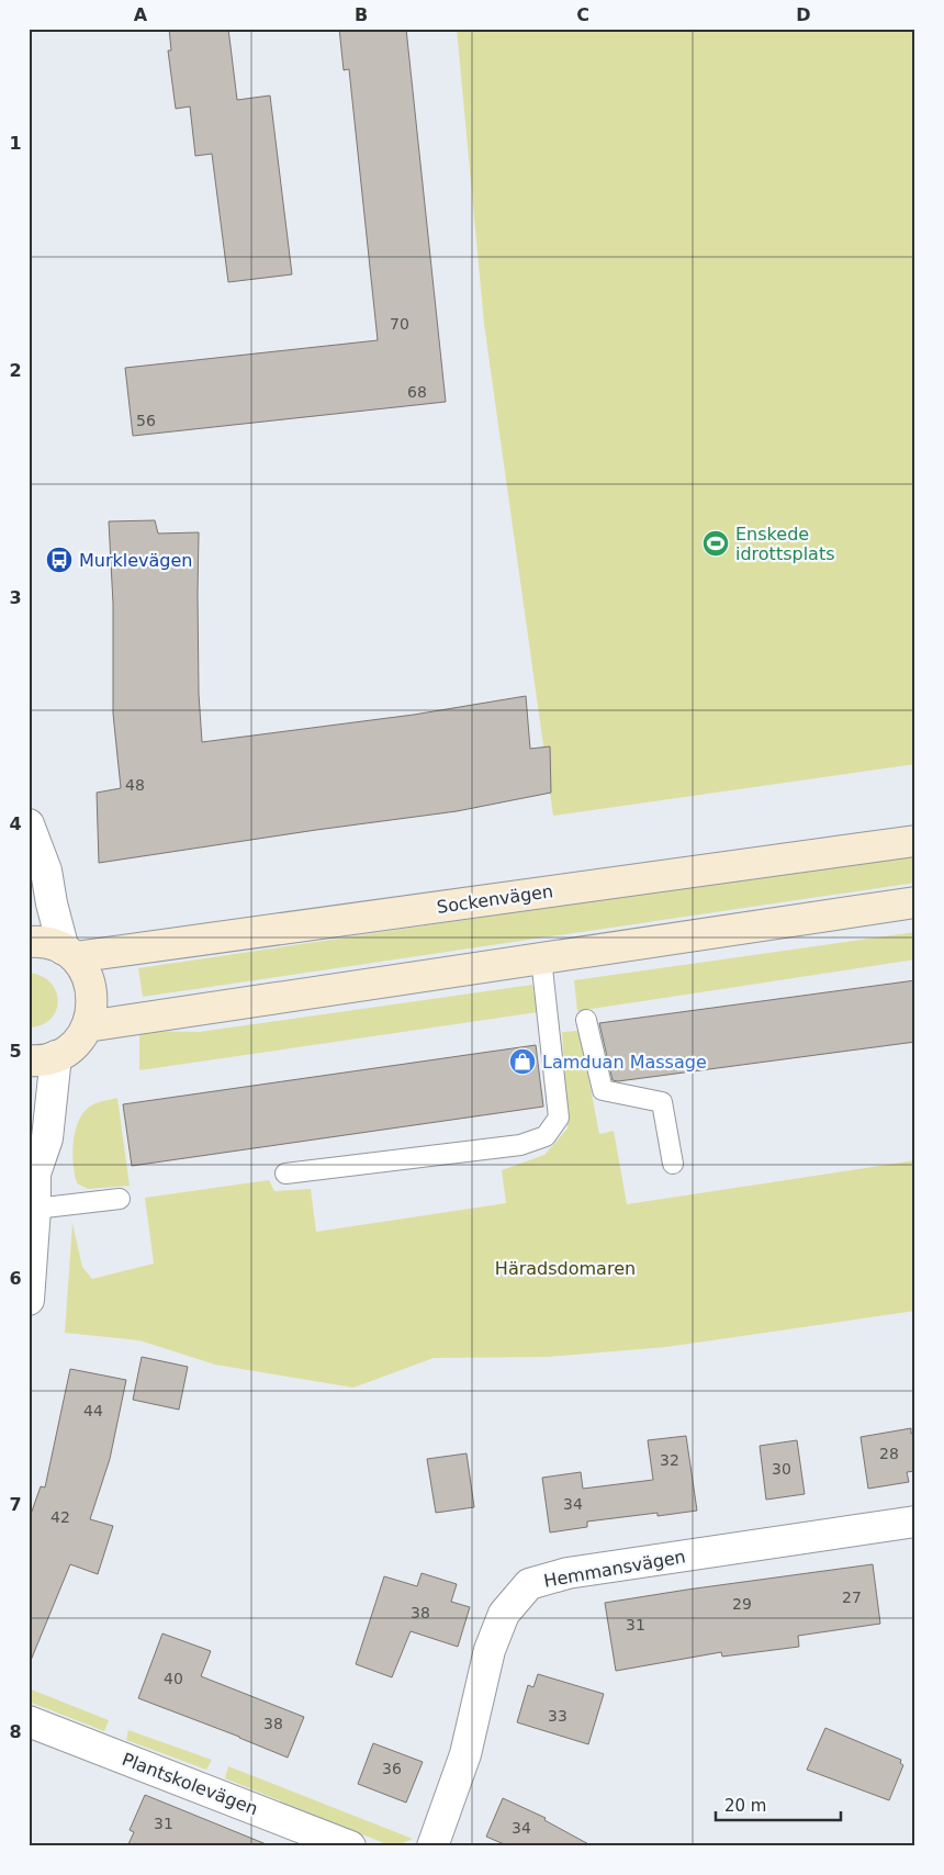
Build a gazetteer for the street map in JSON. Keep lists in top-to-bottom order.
{
  "streets": {
    "street": ["Sockenvägen", "Hemmansvägen", "Plantskolevägen"]
  },
  "parks": ["Häradsdomaren"],
  "places": {
    "sports": ["Enskede idrottsplats"],
    "bus stop": ["Murklevägen"],
    "shop": ["Lamduan Massage"]
  },
  "house_numbers": [
    "70",
    "68",
    "56",
    "48",
    "44",
    "28",
    "32",
    "30",
    "34",
    "42",
    "27",
    "29",
    "38",
    "31",
    "40",
    "33",
    "38",
    "36",
    "31",
    "34"
  ],
  "scale_bar": "20 m",
  "grid": {
    "columns": [
      "A",
      "B",
      "C",
      "D"
    ],
    "rows": [
      "1",
      "2",
      "3",
      "4",
      "5",
      "6",
      "7",
      "8"
    ]
  }
}
